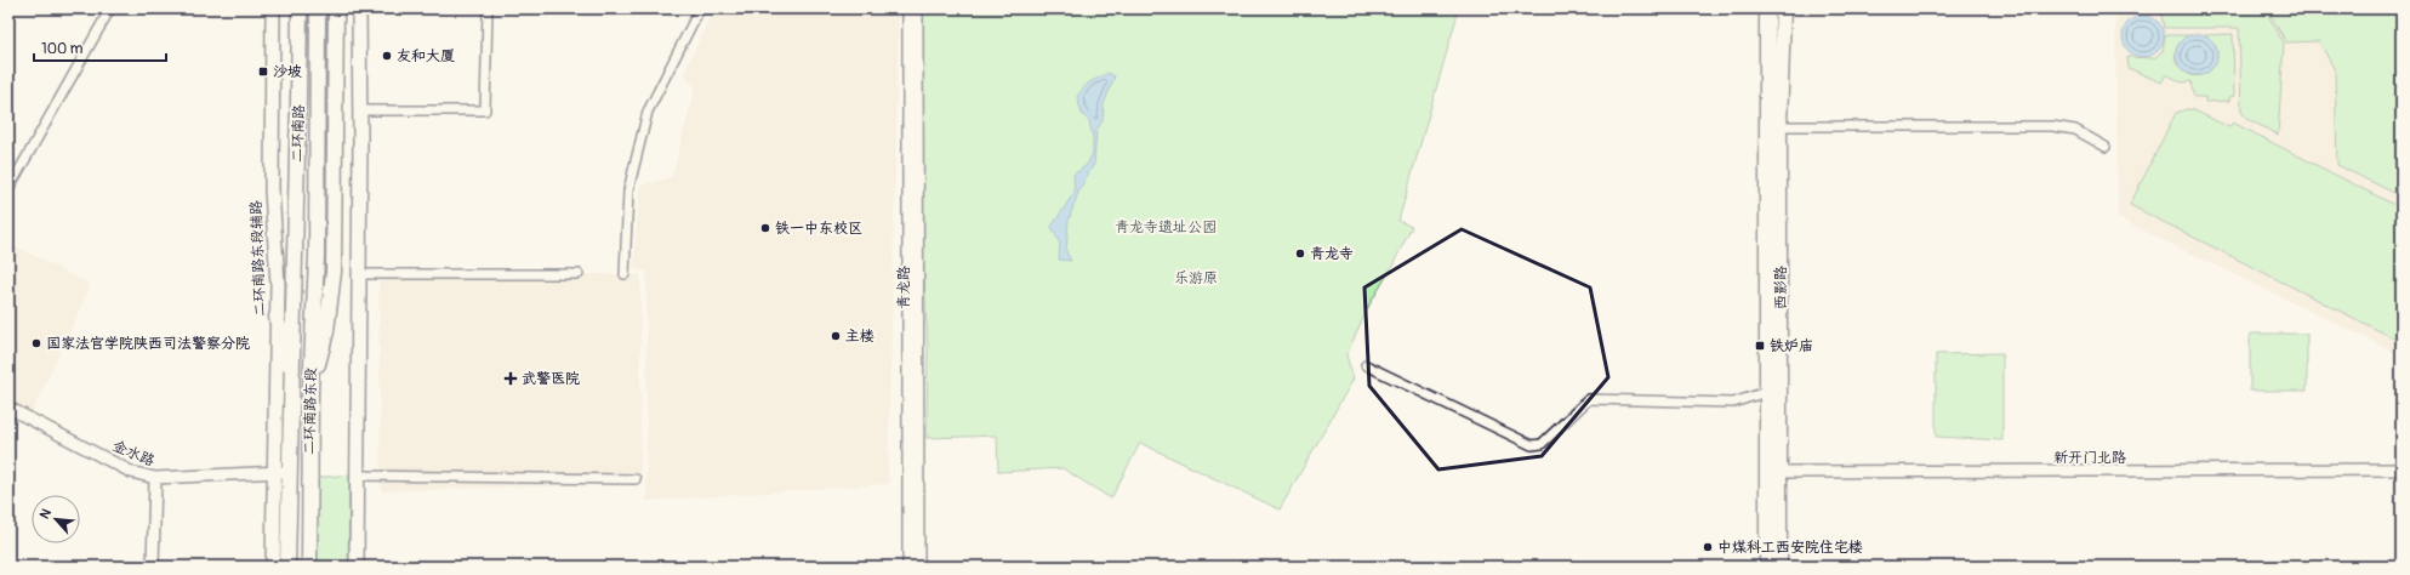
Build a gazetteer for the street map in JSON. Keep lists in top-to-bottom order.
{
  "streets": {
    "main road": [
      "二环南路",
      "二环南路东段辅路",
      "西影路",
      "二环南路东段"
    ],
    "street": ["青龙路", "金水路", "新开门北路"]
  },
  "crossings": [
    ["二环南路", "二环南路东段"],
    ["二环南路东段辅路", "二环南路东段"],
    ["二环南路东段辅路", "金水路"],
    ["西影路", "新开门北路"],
    ["二环南路东段", "金水路"]
  ],
  "parks": ["青龙寺遗址公园", "乐游原"],
  "places": {
    "other": [
      "友和大厦",
      "铁一中东校区",
      "青龙寺",
      "主楼",
      "国家法官学院陕西司法警察分院",
      "中煤科工西安院住宅楼"
    ],
    "transit": ["沙坡", "铁炉庙"],
    "health": ["武警医院"]
  },
  "scale_bar": "100 m",
  "north": "top left"
}
